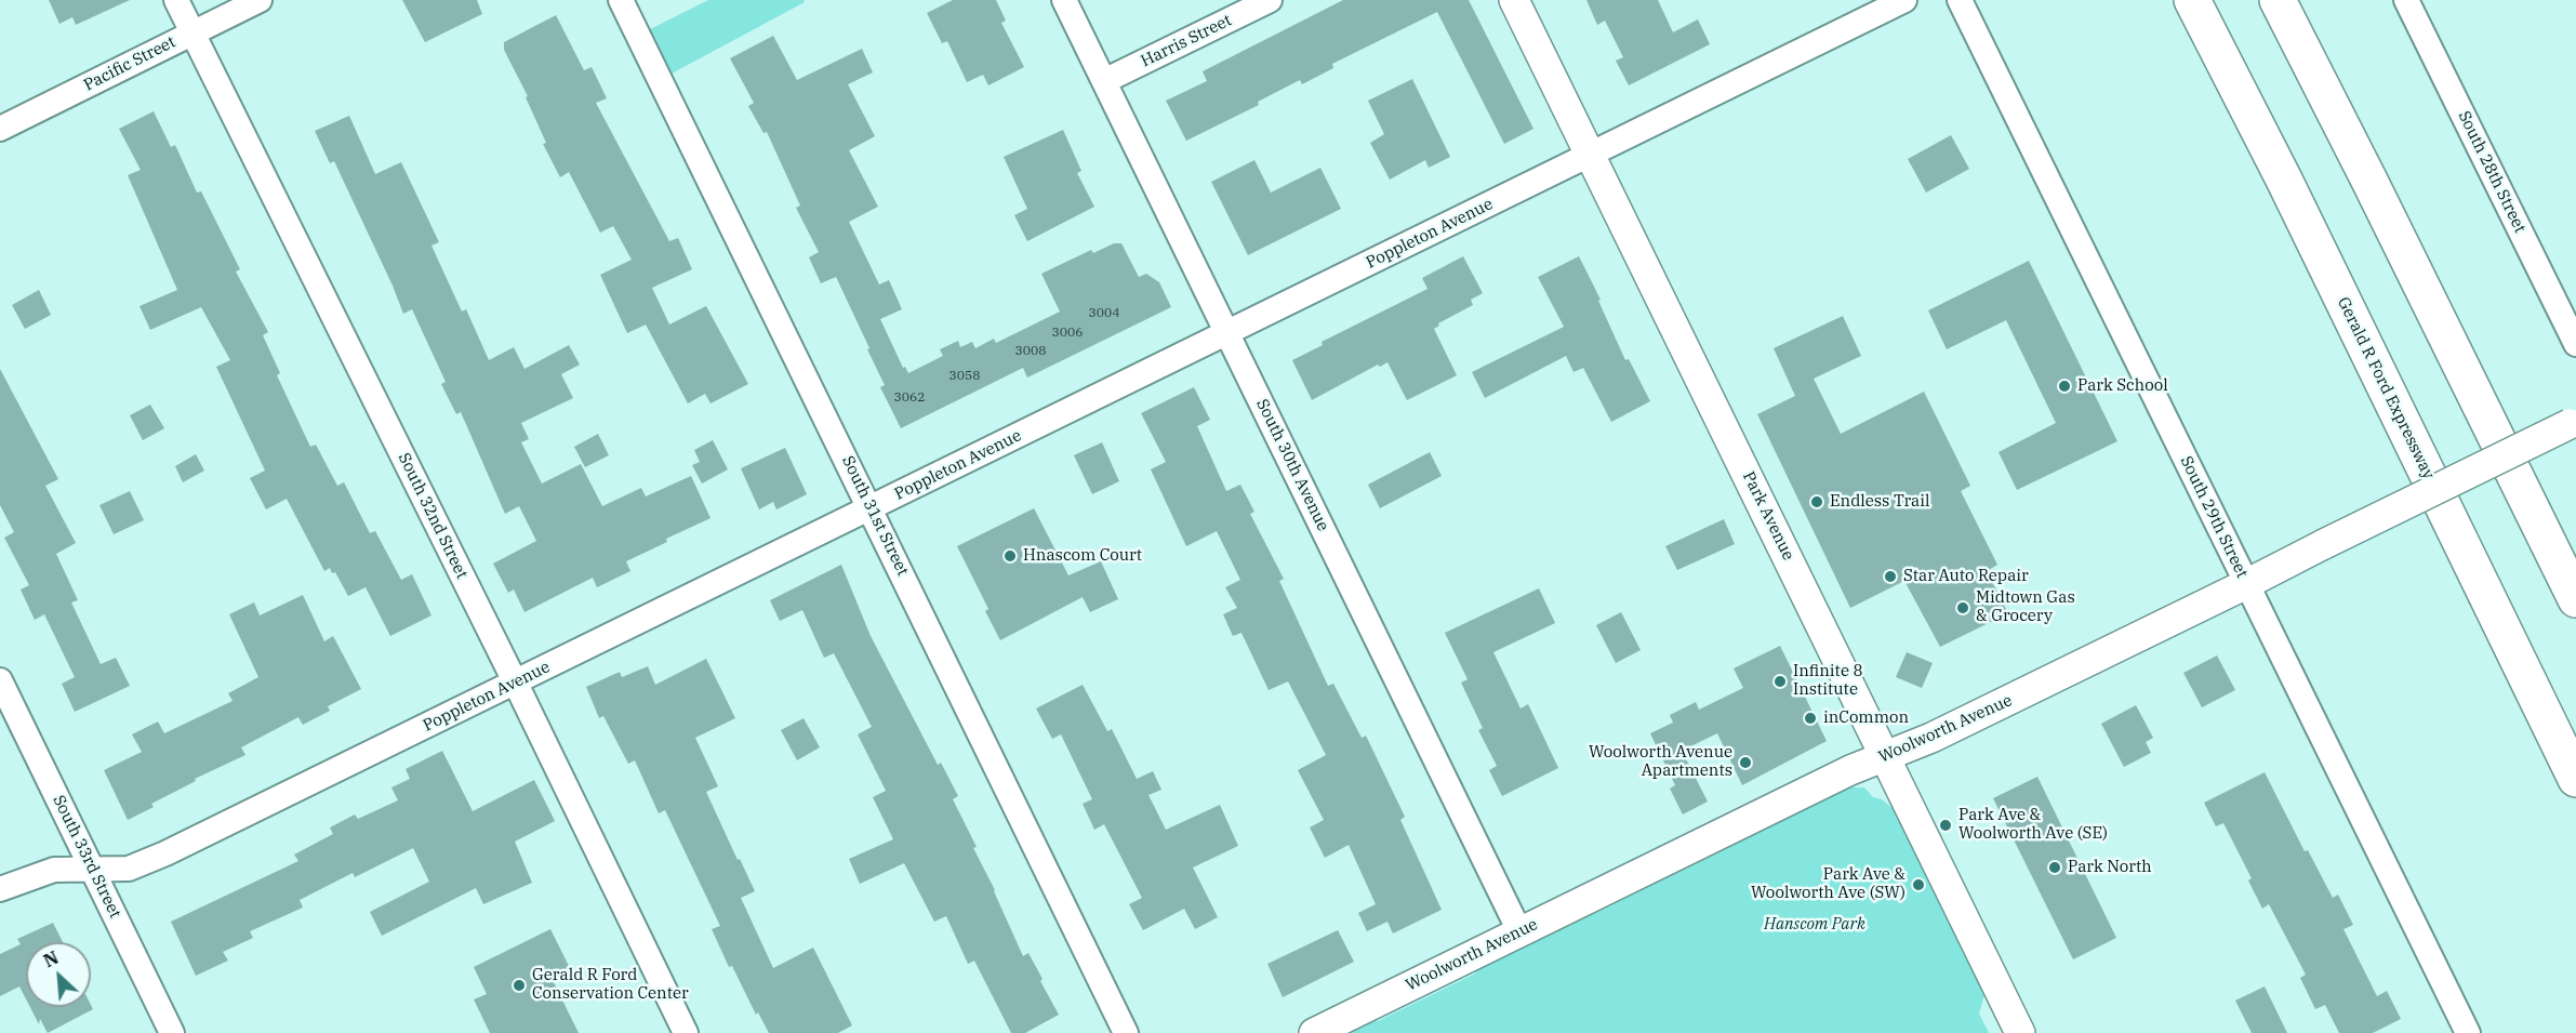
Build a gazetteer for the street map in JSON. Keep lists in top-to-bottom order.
{
  "streets": {
    "highway": ["Gerald R Ford Expressway"],
    "street": [
      "Harris Street",
      "Pacific Street",
      "South 28th Street",
      "Poppleton Avenue",
      "South 30th Avenue",
      "South 32nd Street",
      "South 31st Street",
      "Park Avenue",
      "South 29th Street",
      "Woolworth Avenue",
      "South 33rd Street"
    ]
  },
  "crossings": [
    ["Harris Street", "South 30th Avenue"],
    ["Pacific Street", "South 32nd Street"],
    ["Poppleton Avenue", "South 30th Avenue"],
    ["Poppleton Avenue", "South 32nd Street"],
    ["Poppleton Avenue", "South 31st Street"],
    ["Poppleton Avenue", "Park Avenue"],
    ["Poppleton Avenue", "South 33rd Street"],
    ["South 30th Avenue", "Woolworth Avenue"],
    ["Park Avenue", "Woolworth Avenue"],
    ["South 29th Street", "Woolworth Avenue"]
  ],
  "parks": ["Hanscom Park"],
  "places": [
    "Park School",
    "Endless Trail",
    "Hnascom Court",
    "Star Auto Repair",
    "Midtown Gas & Grocery",
    "Infinite 8 Institute",
    "inCommon",
    "Woolworth Avenue Apartments",
    "Park Ave & Woolworth Ave (SE)",
    "Park North",
    "Park Ave & Woolworth Ave (SW)",
    "Gerald R Ford Conservation Center"
  ],
  "house_numbers": [
    "3004",
    "3006",
    "3008",
    "3058",
    "3062"
  ],
  "north": "top left"
}
